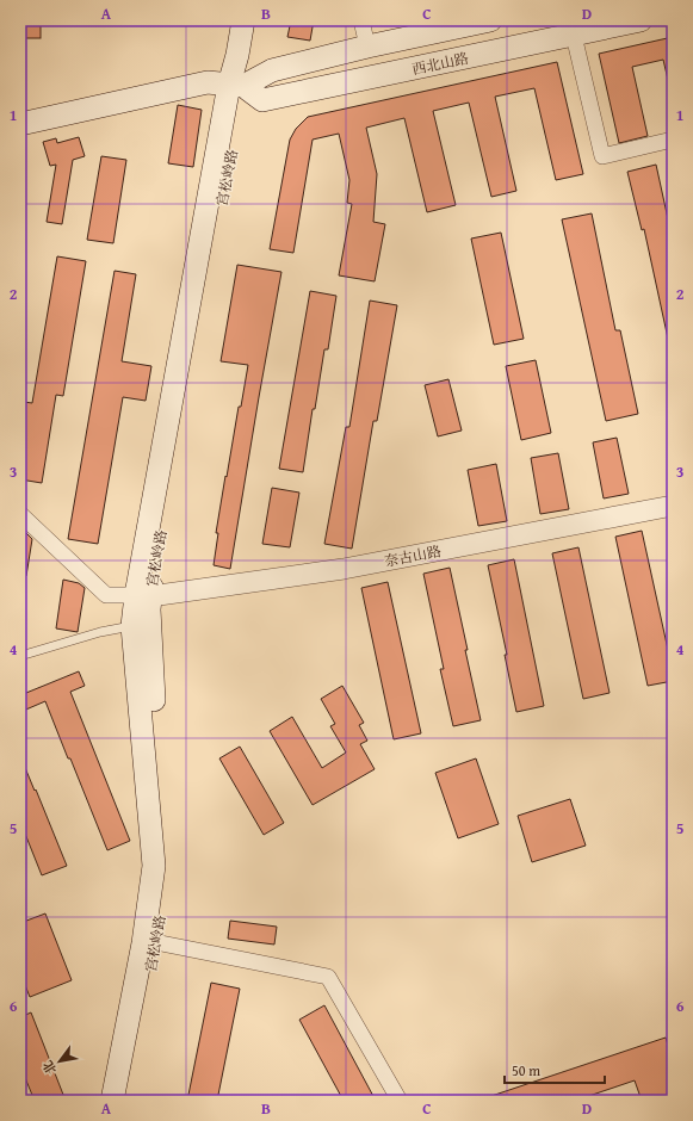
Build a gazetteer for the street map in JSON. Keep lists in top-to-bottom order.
{
  "streets": {
    "main road": ["西北山路", "宫松岭路"],
    "street": ["奈古山路"]
  },
  "crossings": [
    ["西北山路", "宫松岭路"],
    ["宫松岭路", "奈古山路"]
  ],
  "scale_bar": "50 m",
  "north": "bottom left",
  "grid": {
    "columns": [
      "A",
      "B",
      "C",
      "D"
    ],
    "rows": [
      "1",
      "2",
      "3",
      "4",
      "5",
      "6"
    ]
  }
}
